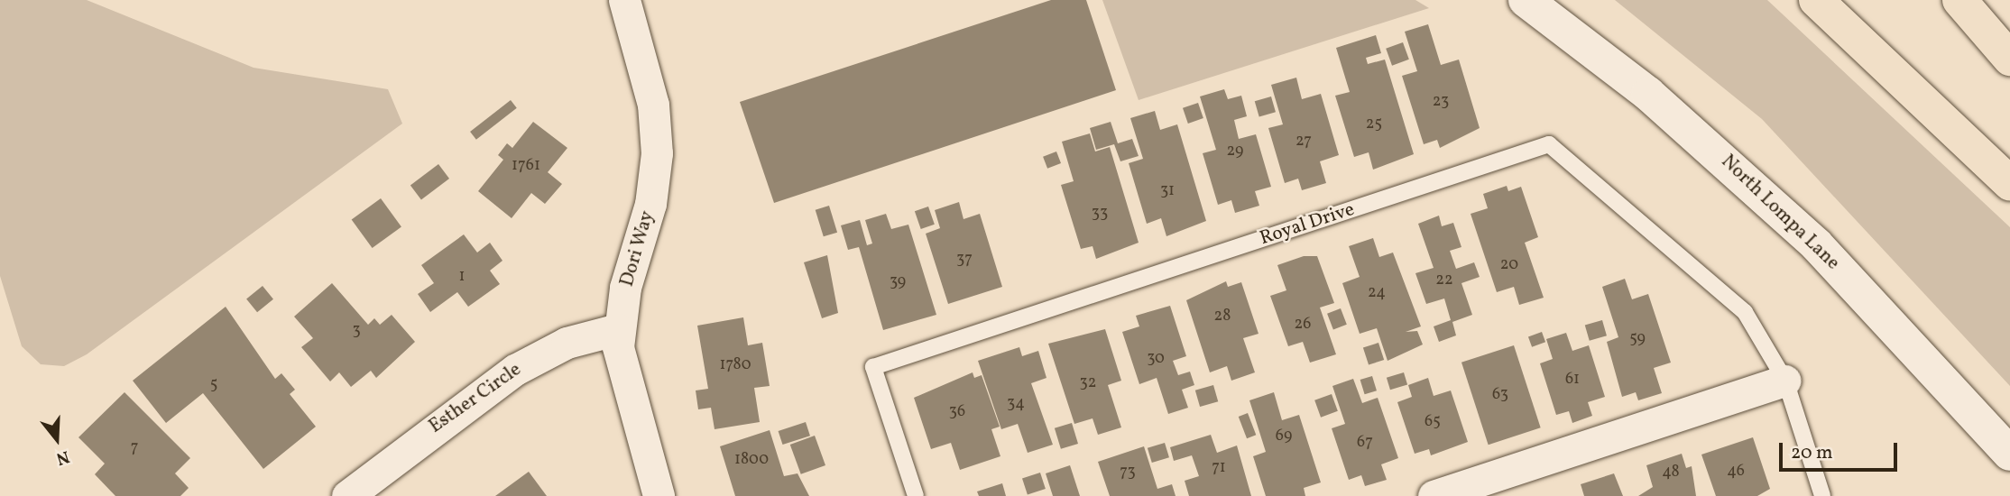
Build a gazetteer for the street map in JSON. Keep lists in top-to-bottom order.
{
  "streets": {
    "street": ["North Lompa Lane", "Dori Way", "Esther Circle"],
    "lane": ["Royal Drive"]
  },
  "crossings": [
    ["Dori Way", "Esther Circle"]
  ],
  "house_numbers": [
    "23",
    "25",
    "27",
    "29",
    "1761",
    "31",
    "33",
    "37",
    "20",
    "1",
    "22",
    "39",
    "24",
    "28",
    "26",
    "3",
    "59",
    "30",
    "1780",
    "61",
    "32",
    "5",
    "63",
    "34",
    "36",
    "65",
    "69",
    "67",
    "7",
    "1800",
    "71",
    "46",
    "73",
    "48"
  ],
  "scale_bar": "20 m",
  "north": "bottom"
}
